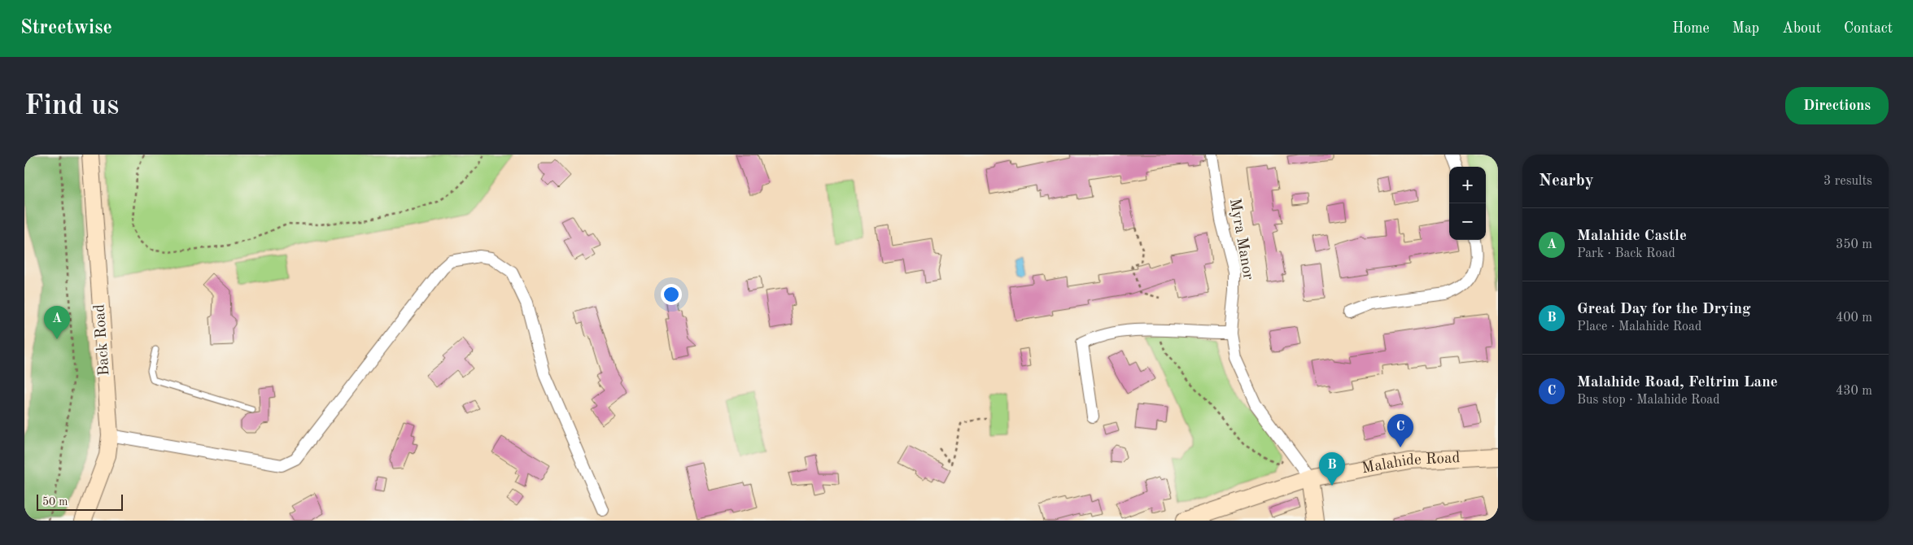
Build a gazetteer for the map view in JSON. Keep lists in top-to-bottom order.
{
  "streets": {
    "street": ["Myra Manor", "Back Road", "Malahide Road"]
  },
  "crossings": [
    ["Myra Manor", "Malahide Road"]
  ],
  "scale_bar": "50 m",
  "page": {
    "header": "Streetwise",
    "nav": [
      "Home",
      "Map",
      "About",
      "Contact"
    ],
    "buttons": "Directions",
    "title": "Find us",
    "heading": ["Nearby", "3 results"],
    "map_buttons": ["+", "−"],
    "list": [
      {
        "mark": "A",
        "name": "Malahide Castle",
        "note": "Park · Back Road",
        "value": "350 m"
      },
      {
        "mark": "B",
        "name": "Great Day for the Drying",
        "note": "Place · Malahide Road",
        "value": "400 m"
      },
      {
        "mark": "C",
        "name": "Malahide Road, Feltrim Lane",
        "note": "Bus stop · Malahide Road",
        "value": "430 m"
      }
    ],
    "pins": ["A", "C", "B"],
    "scale": "50 m"
  }
}
